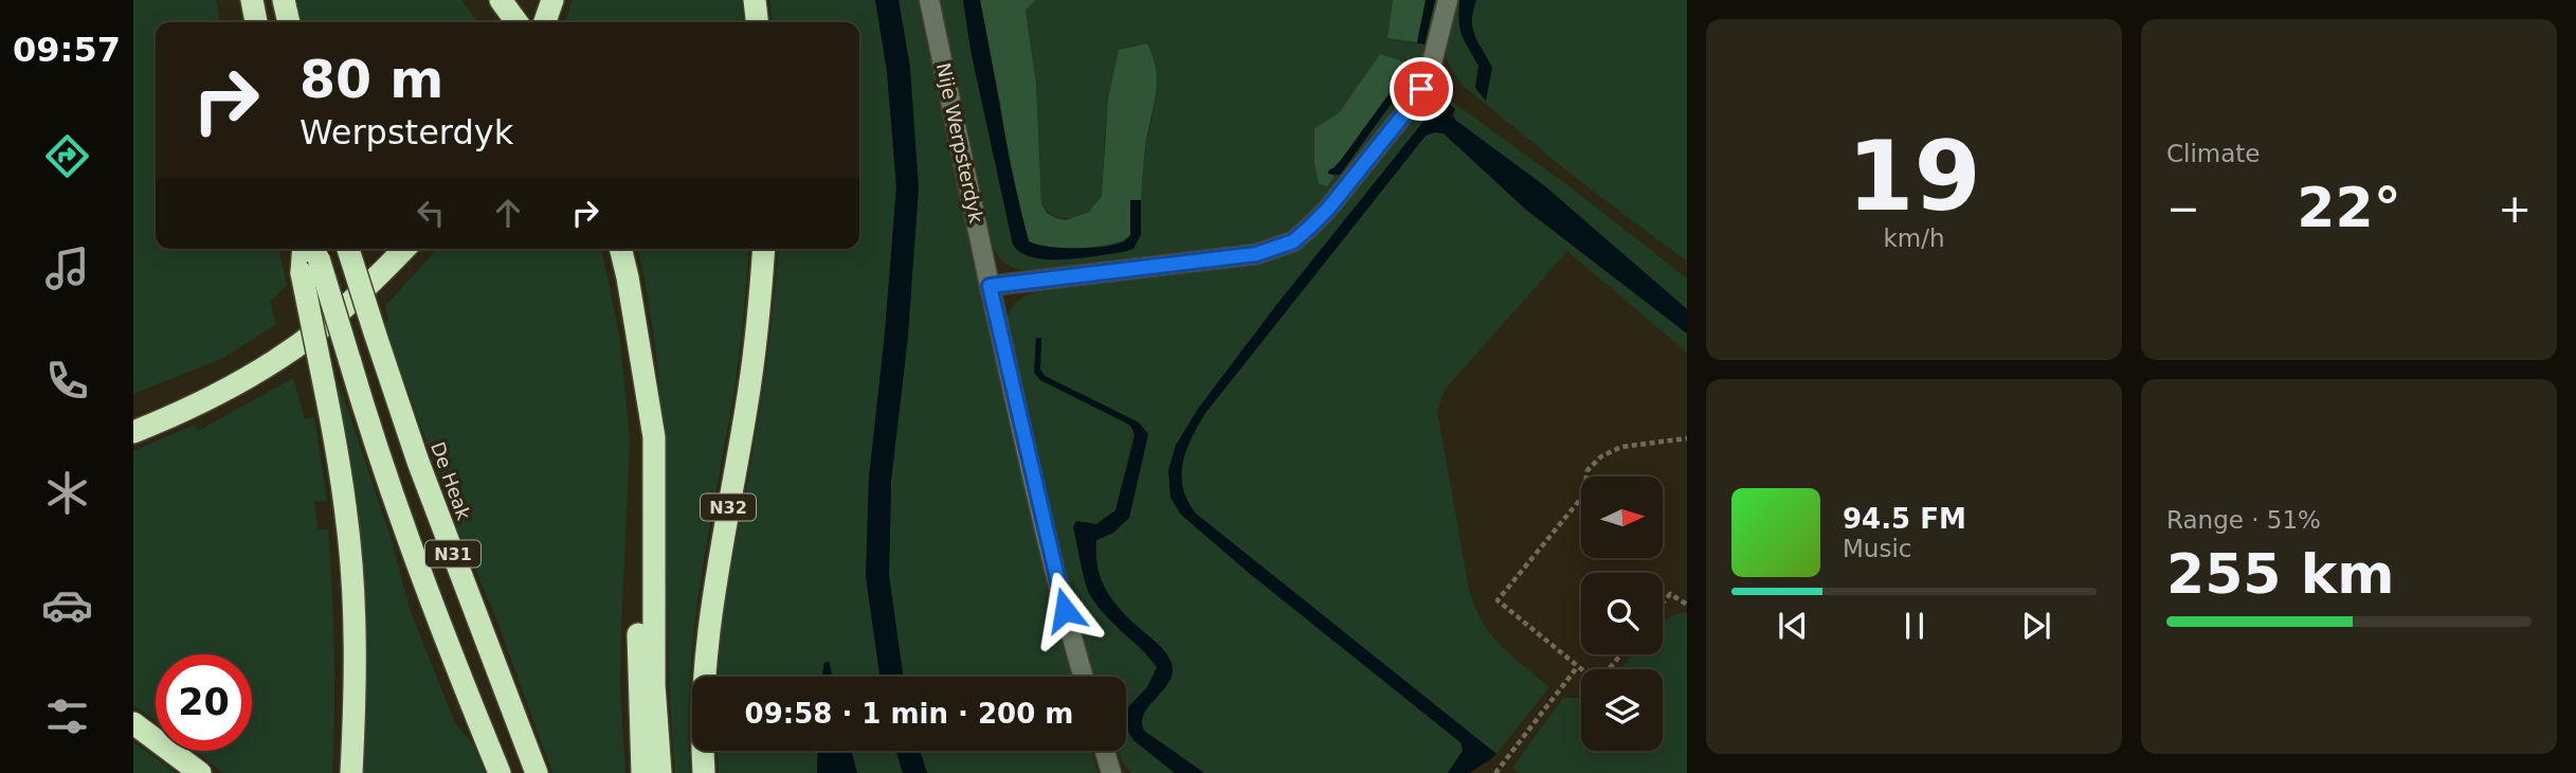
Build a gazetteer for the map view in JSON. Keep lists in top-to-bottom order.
{
  "streets": {
    "highway": ["De Heak", "N32", "N31"],
    "lane": ["Nije Werpsterdyk"]
  },
  "north": "right",
  "page": {
    "tabs": "09:57",
    "tile": [
      ["19", "km/h"],
      "Climate",
      ["Range · 51%", "255 km"]
    ],
    "turn": ["80 m", "Werpsterdyk"],
    "heat": ["−", "22°", "+"],
    "song": ["94.5 FM", "Music"],
    "limit": "20",
    "trip": "09:58 · 1 min · 200 m"
  }
}
